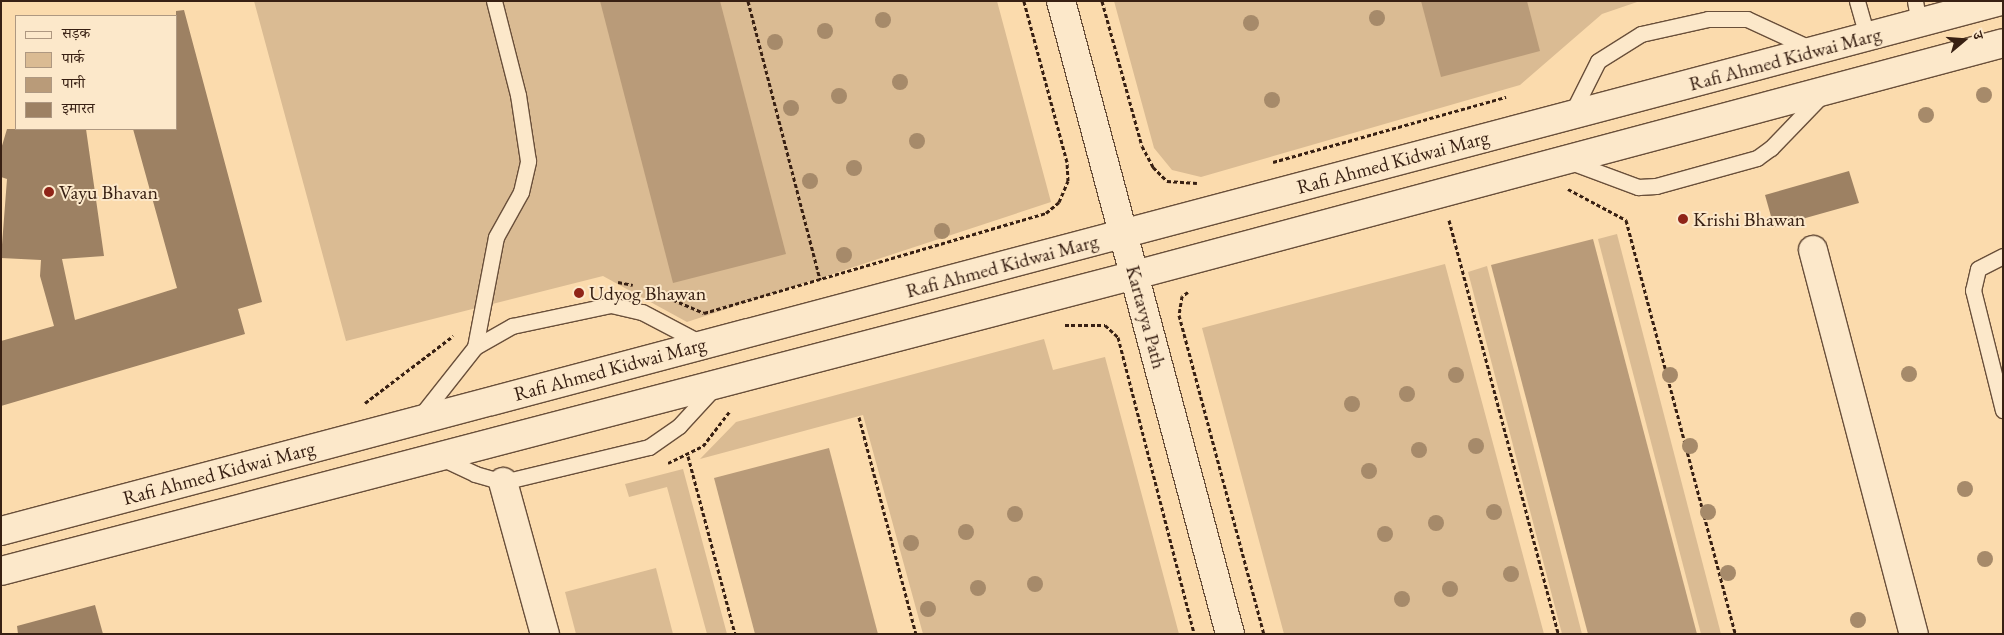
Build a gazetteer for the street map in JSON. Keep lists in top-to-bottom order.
{
  "streets": {
    "main road": ["Rafi Ahmed Kidwai Marg", "Kartavya Path"]
  },
  "crossings": [
    ["Rafi Ahmed Kidwai Marg", "Kartavya Path"]
  ],
  "places": ["Vayu Bhavan", "Krishi Bhawan", "Udyog Bhawan"],
  "legend": [
    "सड़क",
    "पार्क",
    "पानी",
    "इमारत"
  ],
  "north": "right"
}
